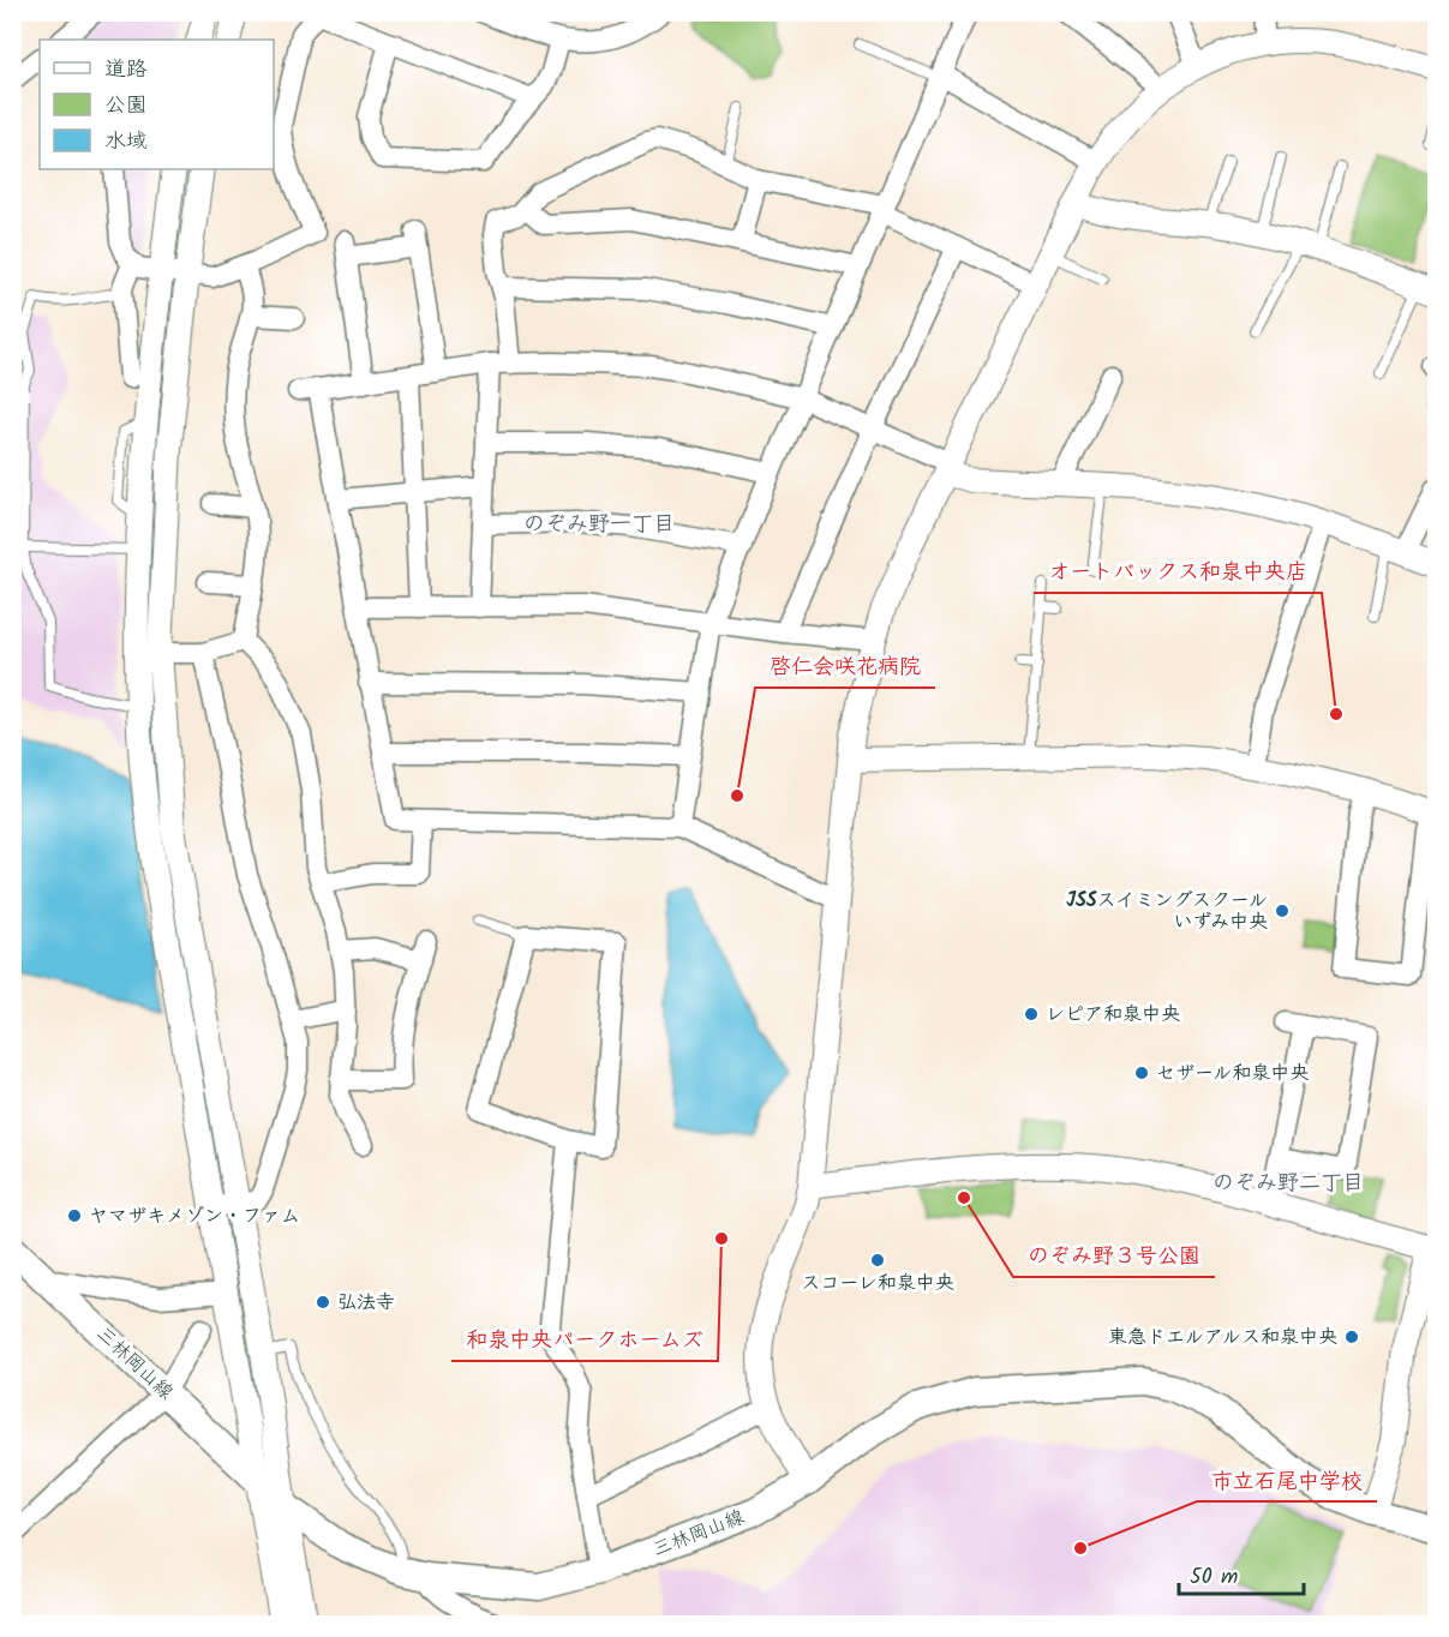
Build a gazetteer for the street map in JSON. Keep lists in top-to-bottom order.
{
  "streets": {
    "main road": ["三林岡山線"]
  },
  "districts": ["のぞみ野一丁目", "のぞみ野二丁目"],
  "places": [
    "オートバックス和泉中央店",
    "啓仁会咲花病院",
    "JSSスイミングスクール いずみ中央",
    "レピア和泉中央",
    "セザール和泉中央",
    "のぞみ野３号公園",
    "ヤマザキメゾン・ファム",
    "和泉中央パークホームズ",
    "スコーレ和泉中央",
    "弘法寺",
    "東急ドエルアルス和泉中央",
    "市立石尾中学校"
  ],
  "legend": ["道路", "公園", "水域"],
  "scale_bar": "50 m"
}
